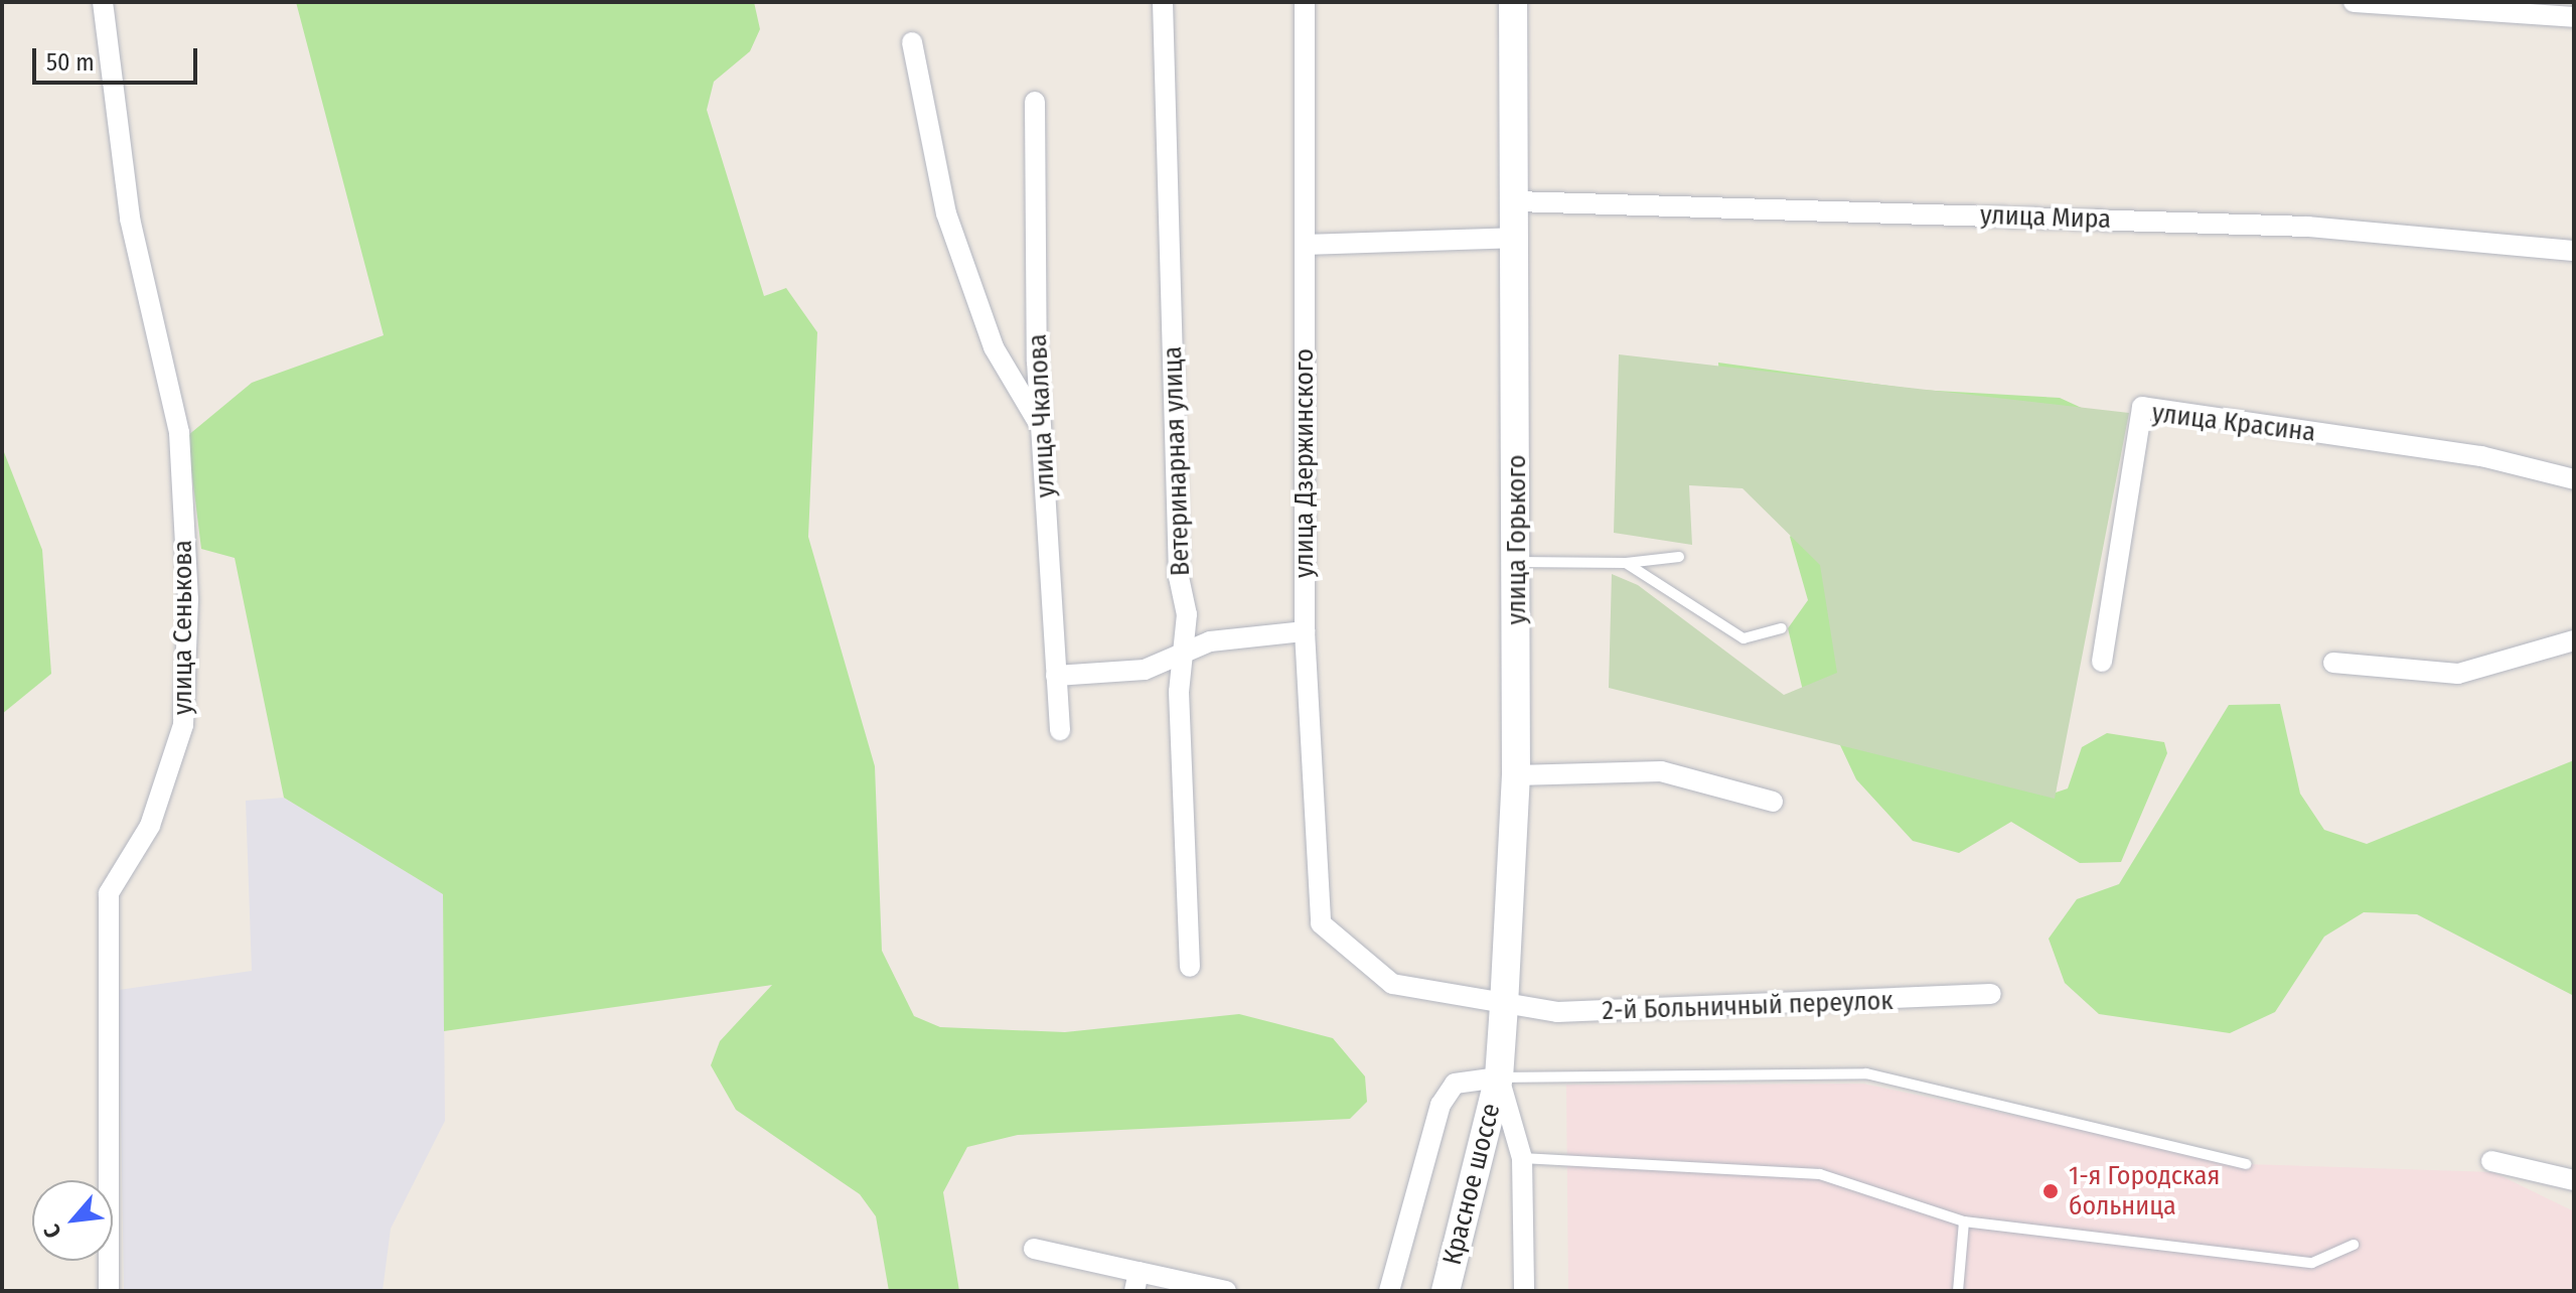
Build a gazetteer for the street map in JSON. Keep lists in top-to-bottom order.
{
  "streets": {
    "main road": ["улица Горького", "Красное шоссе"],
    "street": [
      "улица Мира",
      "улица Чкалова",
      "улица Красина",
      "Ветеринарная улица",
      "улица Дзержинского",
      "улица Сенькова",
      "2-й Больничный переулок"
    ]
  },
  "crossings": [
    ["улица Мира", "улица Горького"],
    ["улица Дзержинского", "2-й Больничный переулок"],
    ["улица Горького", "2-й Больничный переулок"],
    ["улица Горького", "Красное шоссе"]
  ],
  "places": ["1-я Городская больница"],
  "scale_bar": "50 m",
  "north": "bottom left"
}
